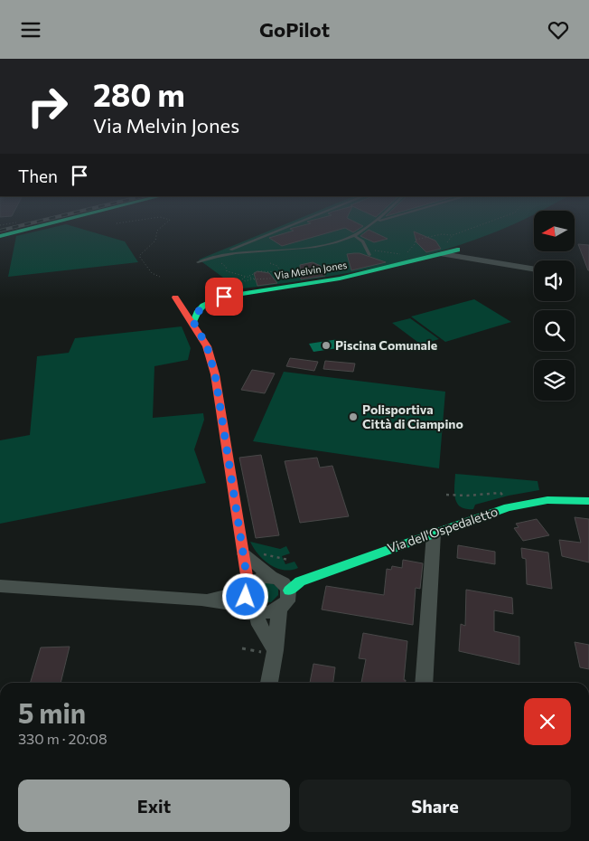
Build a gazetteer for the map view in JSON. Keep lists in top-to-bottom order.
{
  "streets": {
    "street": ["Via Melvin Jones", "Via dell'Ospedaletto"]
  },
  "places": ["Piscina Comunale", "Polisportiva Città di Ciampino"],
  "north": "left",
  "page": {
    "header": "GoPilot",
    "turn": ["280 m", "Via Melvin Jones"],
    "then": "Then",
    "heading": ["5 min", "330 m · 20:08"],
    "buttons": ["Exit", "Share"]
  }
}
